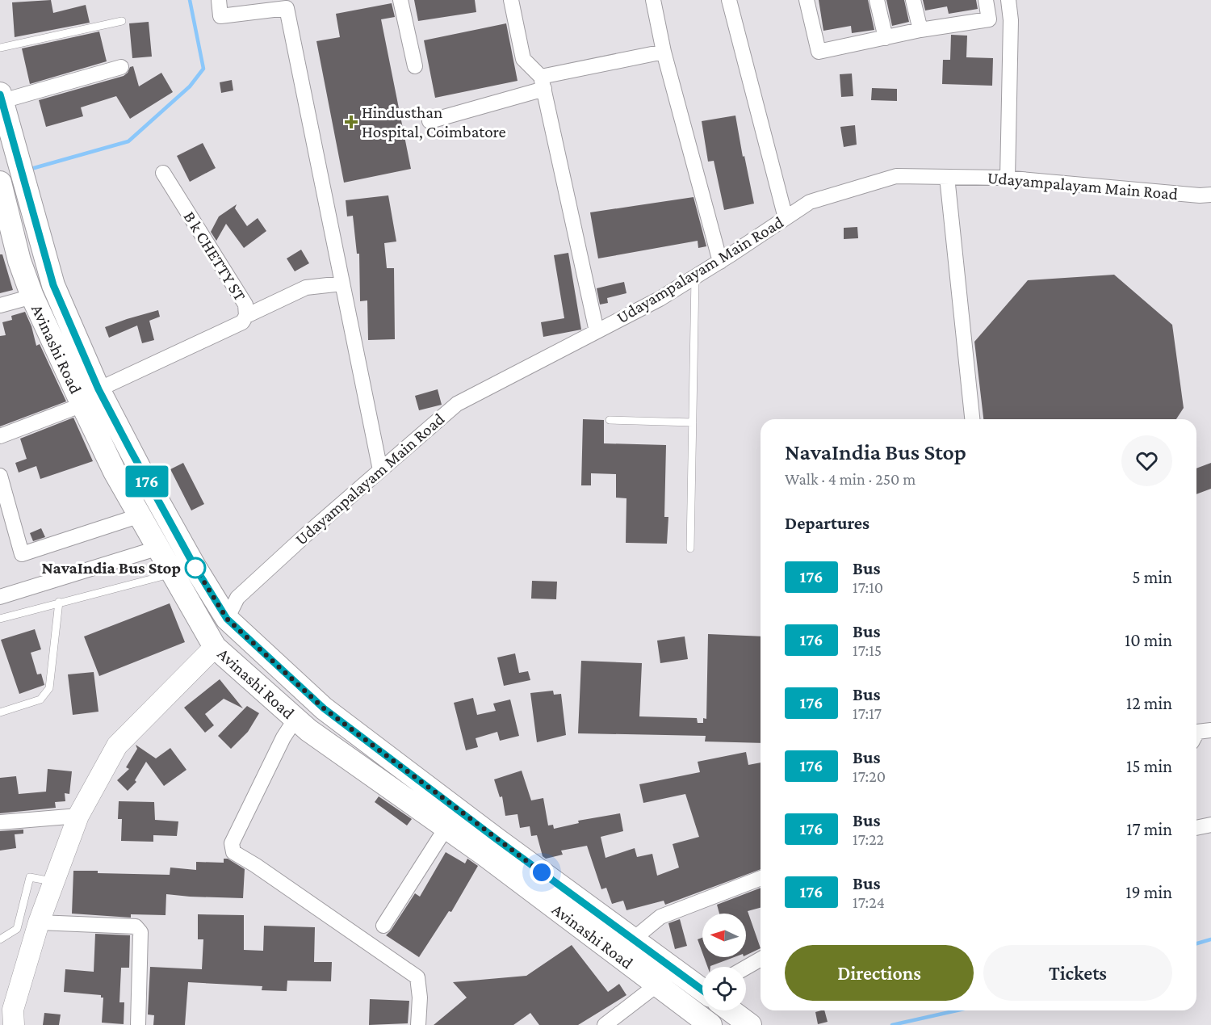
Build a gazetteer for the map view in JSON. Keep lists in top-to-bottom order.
{
  "streets": {
    "main road": ["Avinashi Road"],
    "street": ["Udayampalayam Main Road", "B k CHETTY ST"]
  },
  "crossings": [
    ["Udayampalayam Main Road", "Avinashi Road"],
    ["B k CHETTY ST", "Avinashi Road"]
  ],
  "places": {
    "health": ["Hindusthan Hospital, Coimbatore"],
    "other": ["NavaIndia Bus Stop"]
  },
  "lines": ["bus line 176"],
  "north": "left",
  "page": {
    "on_map": "176",
    "heading": [
      ["NavaIndia Bus Stop", "Walk · 4 min · 250 m"],
      "Departures"
    ],
    "list": [
      {
        "mark": "176",
        "name": "Bus",
        "note": "17:10",
        "value": "5 min"
      },
      {
        "mark": "176",
        "name": "Bus",
        "note": "17:15",
        "value": "10 min"
      },
      {
        "mark": "176",
        "name": "Bus",
        "note": "17:17",
        "value": "12 min"
      },
      {
        "mark": "176",
        "name": "Bus",
        "note": "17:20",
        "value": "15 min"
      },
      {
        "mark": "176",
        "name": "Bus",
        "note": "17:22",
        "value": "17 min"
      },
      {
        "mark": "176",
        "name": "Bus",
        "note": "17:24",
        "value": "19 min"
      }
    ],
    "buttons": ["Directions", "Tickets"]
  }
}
